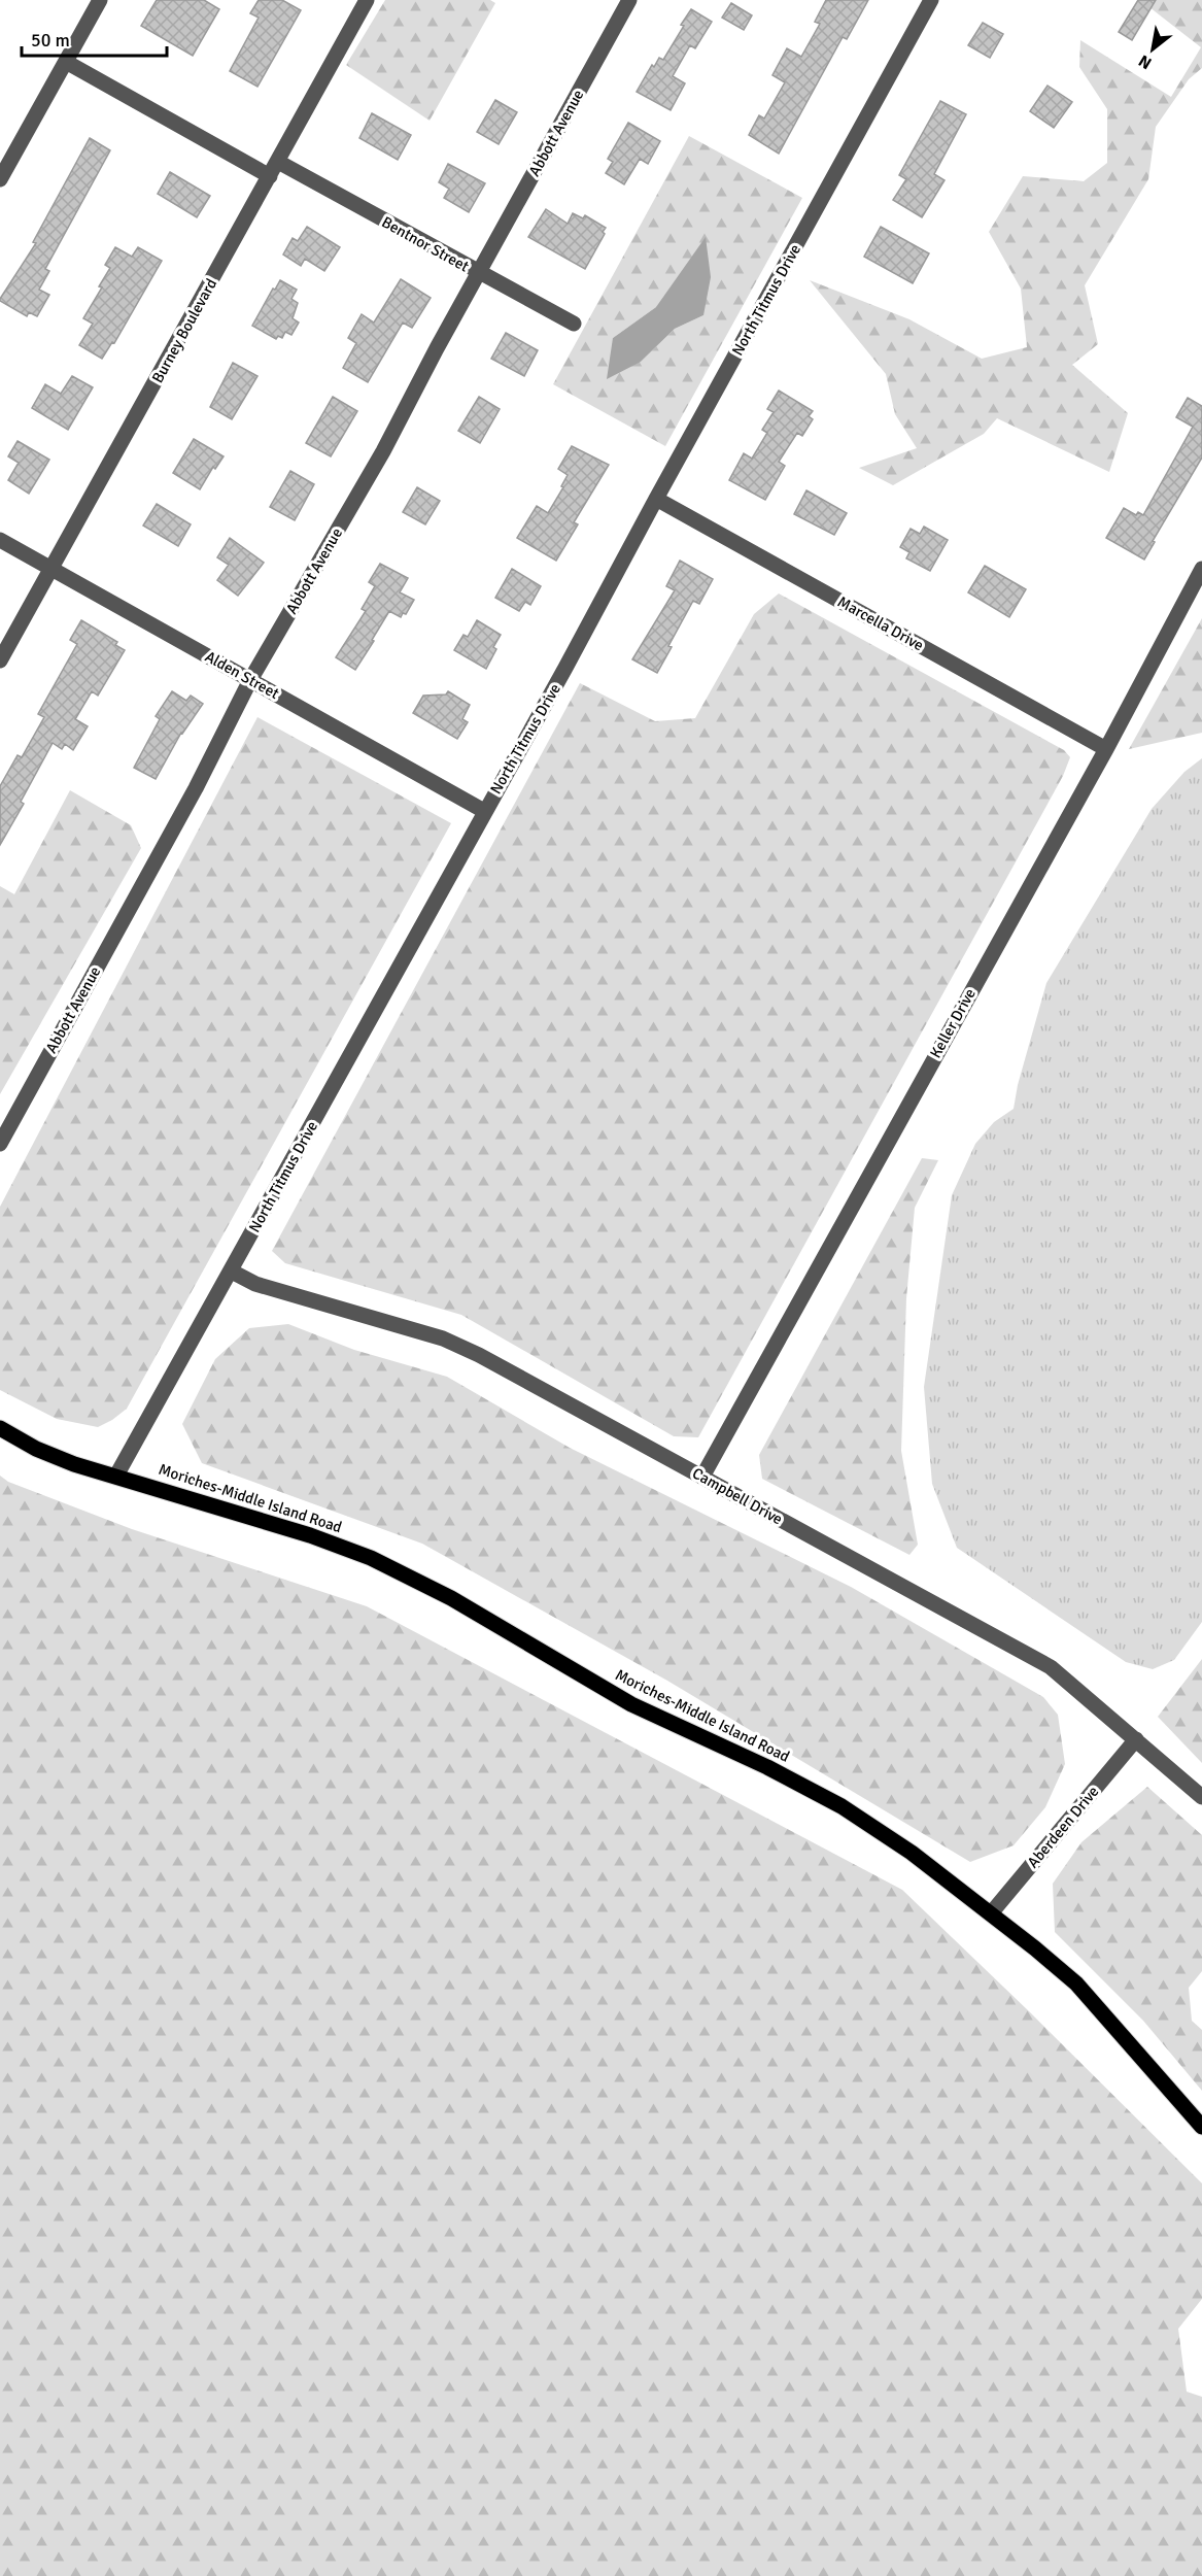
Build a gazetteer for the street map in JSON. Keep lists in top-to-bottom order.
{
  "streets": {
    "main road": ["Moriches-Middle Island Road"],
    "street": [
      "Abbott Avenue",
      "Bentnor Street",
      "North Titmus Drive",
      "Burney Boulevard",
      "Marcella Drive",
      "Alden Street",
      "Keller Drive",
      "Campbell Drive",
      "Aberdeen Drive"
    ]
  },
  "crossings": [
    ["Abbott Avenue", "Bentnor Street"],
    ["Abbott Avenue", "Alden Street"],
    ["Bentnor Street", "Burney Boulevard"],
    ["North Titmus Drive", "Marcella Drive"],
    ["North Titmus Drive", "Alden Street"],
    ["North Titmus Drive", "Campbell Drive"],
    ["North Titmus Drive", "Moriches-Middle Island Road"],
    ["Burney Boulevard", "Alden Street"],
    ["Marcella Drive", "Keller Drive"],
    ["Keller Drive", "Campbell Drive"],
    ["Campbell Drive", "Aberdeen Drive"],
    ["Moriches-Middle Island Road", "Aberdeen Drive"]
  ],
  "scale_bar": "50 m",
  "north": "bottom left"
}
